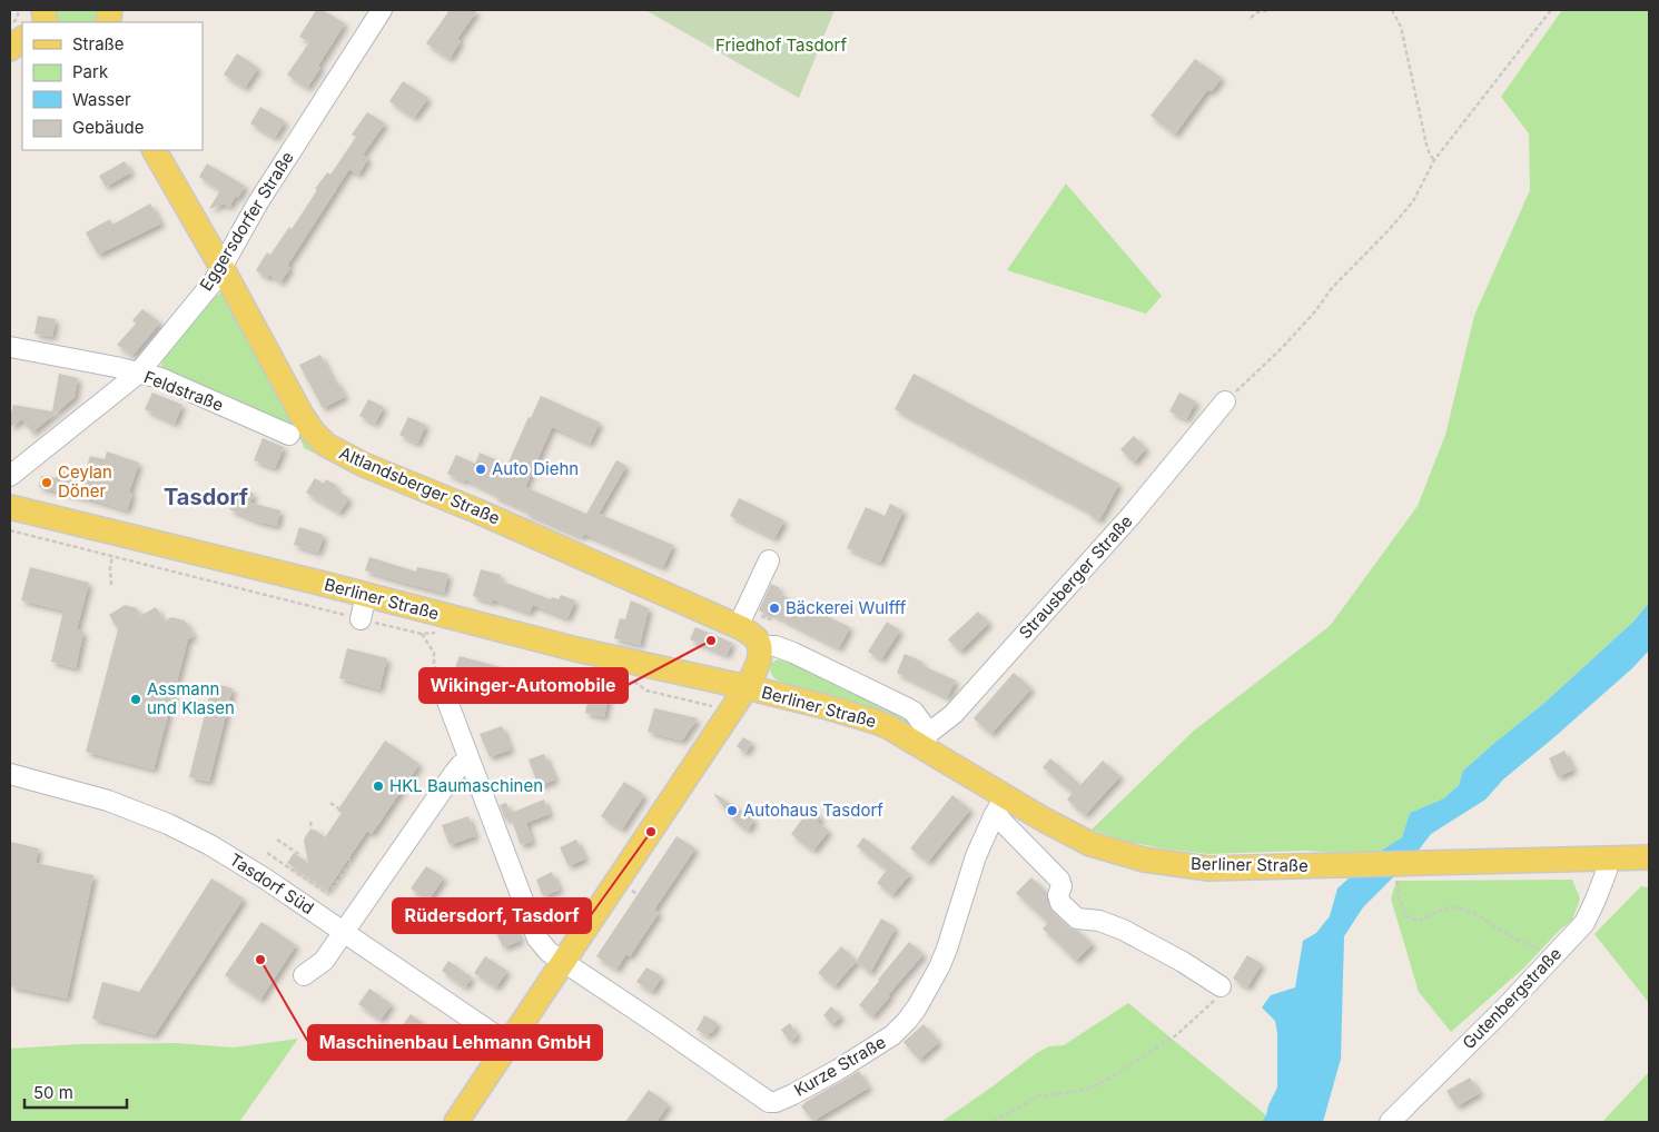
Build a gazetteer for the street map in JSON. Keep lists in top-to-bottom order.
{
  "streets": {
    "main road": ["Altlandsberger Straße", "Berliner Straße"],
    "street": [
      "Eggersdorfer Straße",
      "Feldstraße",
      "Strausberger Straße",
      "Tasdorf Süd",
      "Gutenbergstraße",
      "Kurze Straße"
    ]
  },
  "crossings": [
    ["Eggersdorfer Straße", "Feldstraße"],
    ["Eggersdorfer Straße", "Altlandsberger Straße"],
    ["Strausberger Straße", "Berliner Straße"],
    ["Berliner Straße", "Gutenbergstraße"],
    ["Berliner Straße", "Kurze Straße"]
  ],
  "districts": ["Tasdorf"],
  "parks": ["Friedhof Tasdorf"],
  "places": [
    "Auto Diehn",
    "Ceylan Döner",
    "Bäckerei Wulfff",
    "Wikinger-Automobile",
    "Assmann und Klasen",
    "HKL Baumaschinen",
    "Autohaus Tasdorf",
    "Rüdersdorf, Tasdorf",
    "Maschinenbau Lehmann GmbH"
  ],
  "legend": [
    "Straße",
    "Park",
    "Wasser",
    "Gebäude"
  ],
  "scale_bar": "50 m"
}
